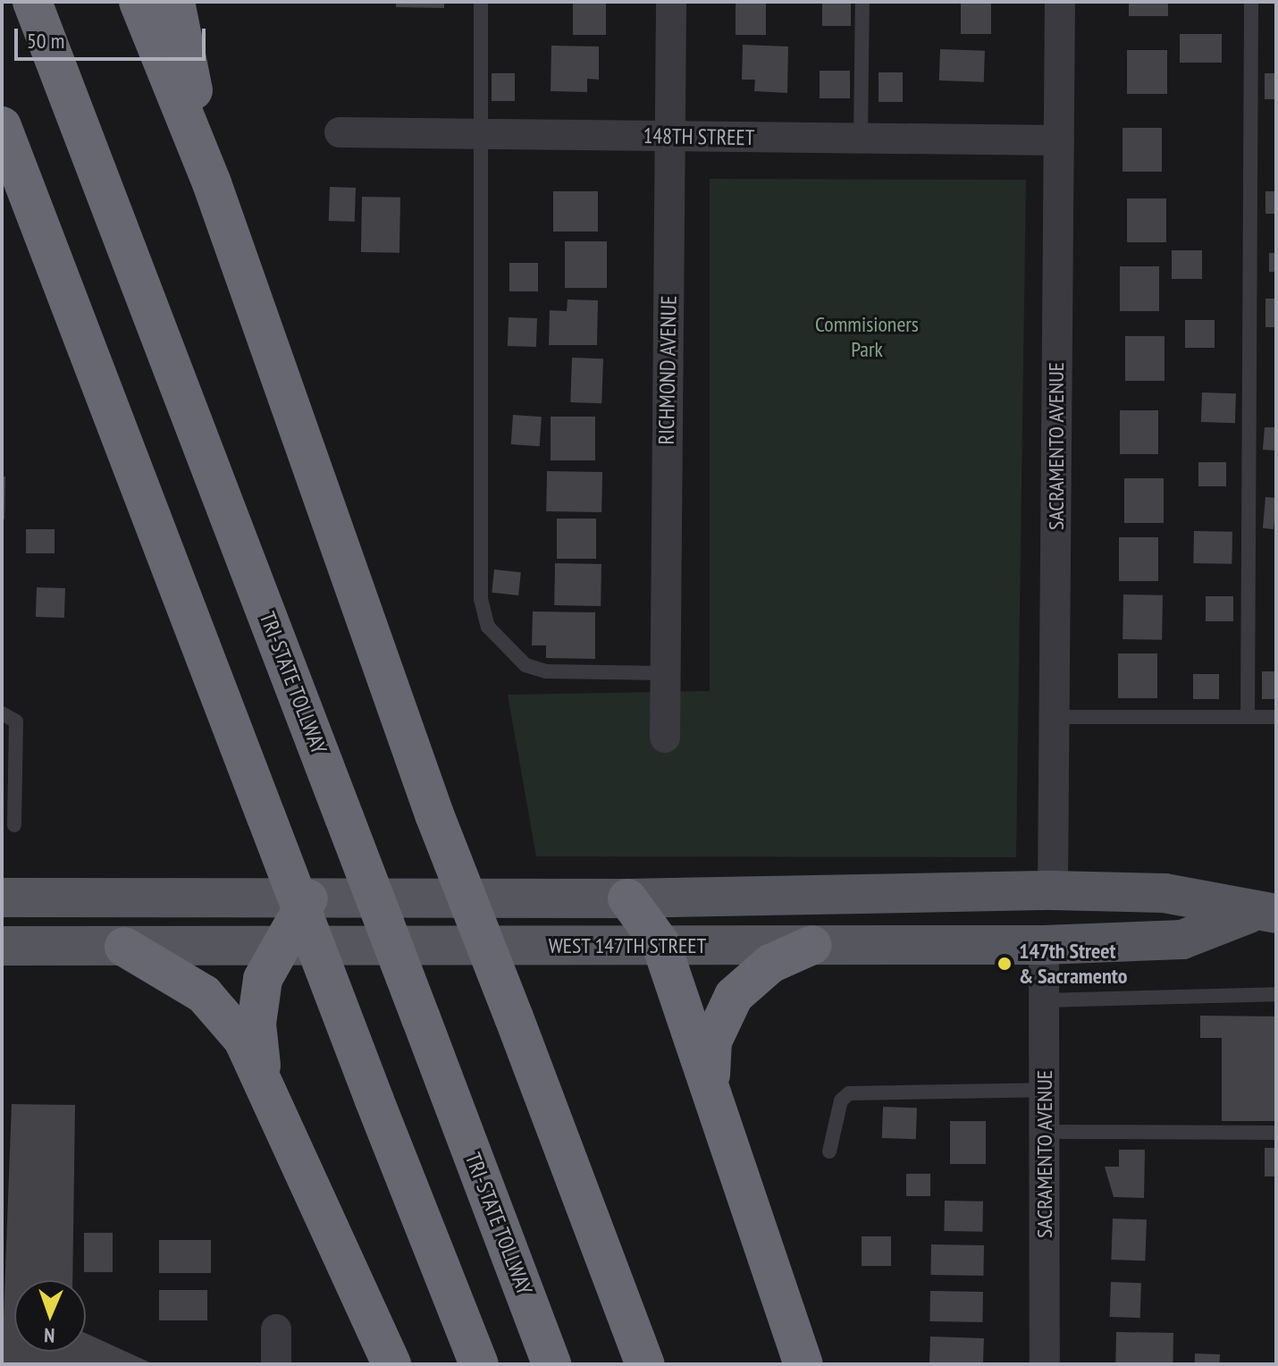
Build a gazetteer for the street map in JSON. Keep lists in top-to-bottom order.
{
  "streets": {
    "highway": ["TRI-STATE TOLLWAY"],
    "main road": ["WEST 147TH STREET"],
    "street": ["148TH STREET", "RICHMOND AVENUE", "SACRAMENTO AVENUE"]
  },
  "crossings": [
    ["148TH STREET", "RICHMOND AVENUE"],
    ["148TH STREET", "SACRAMENTO AVENUE"],
    ["SACRAMENTO AVENUE", "WEST 147TH STREET"]
  ],
  "parks": ["Commisioners Park"],
  "places": ["147th Street & Sacramento"],
  "scale_bar": "50 m",
  "north": "bottom"
}
